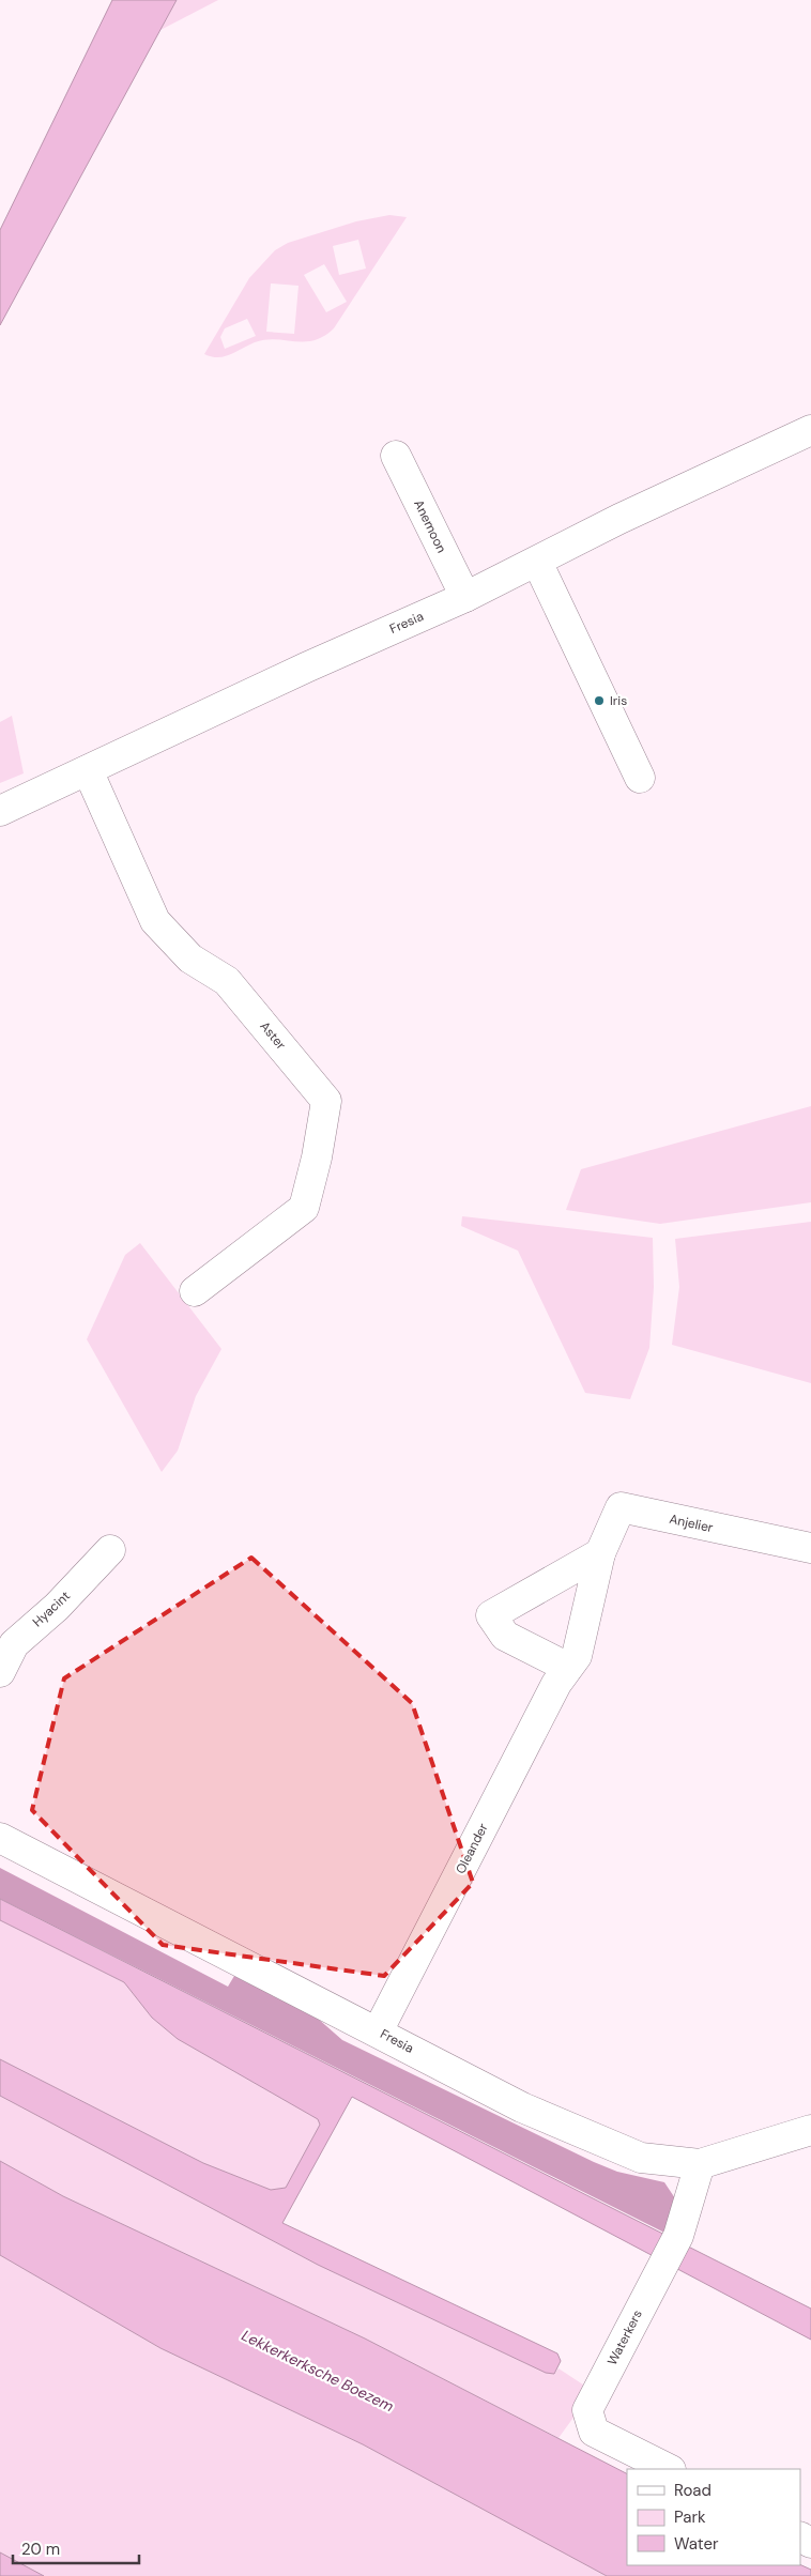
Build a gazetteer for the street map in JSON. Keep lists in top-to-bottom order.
{
  "streets": {
    "street": [
      "Anemoon",
      "Fresia",
      "Aster",
      "Anjelier",
      "Hyacint",
      "Oleander",
      "Waterkers"
    ]
  },
  "crossings": [
    ["Anemoon", "Fresia"],
    ["Fresia", "Aster"],
    ["Fresia", "Oleander"],
    ["Fresia", "Waterkers"],
    ["Anjelier", "Oleander"]
  ],
  "water": ["Lekkerkerksche Boezem"],
  "places": ["Iris"],
  "legend": ["Road", "Park", "Water"],
  "scale_bar": "20 m"
}
